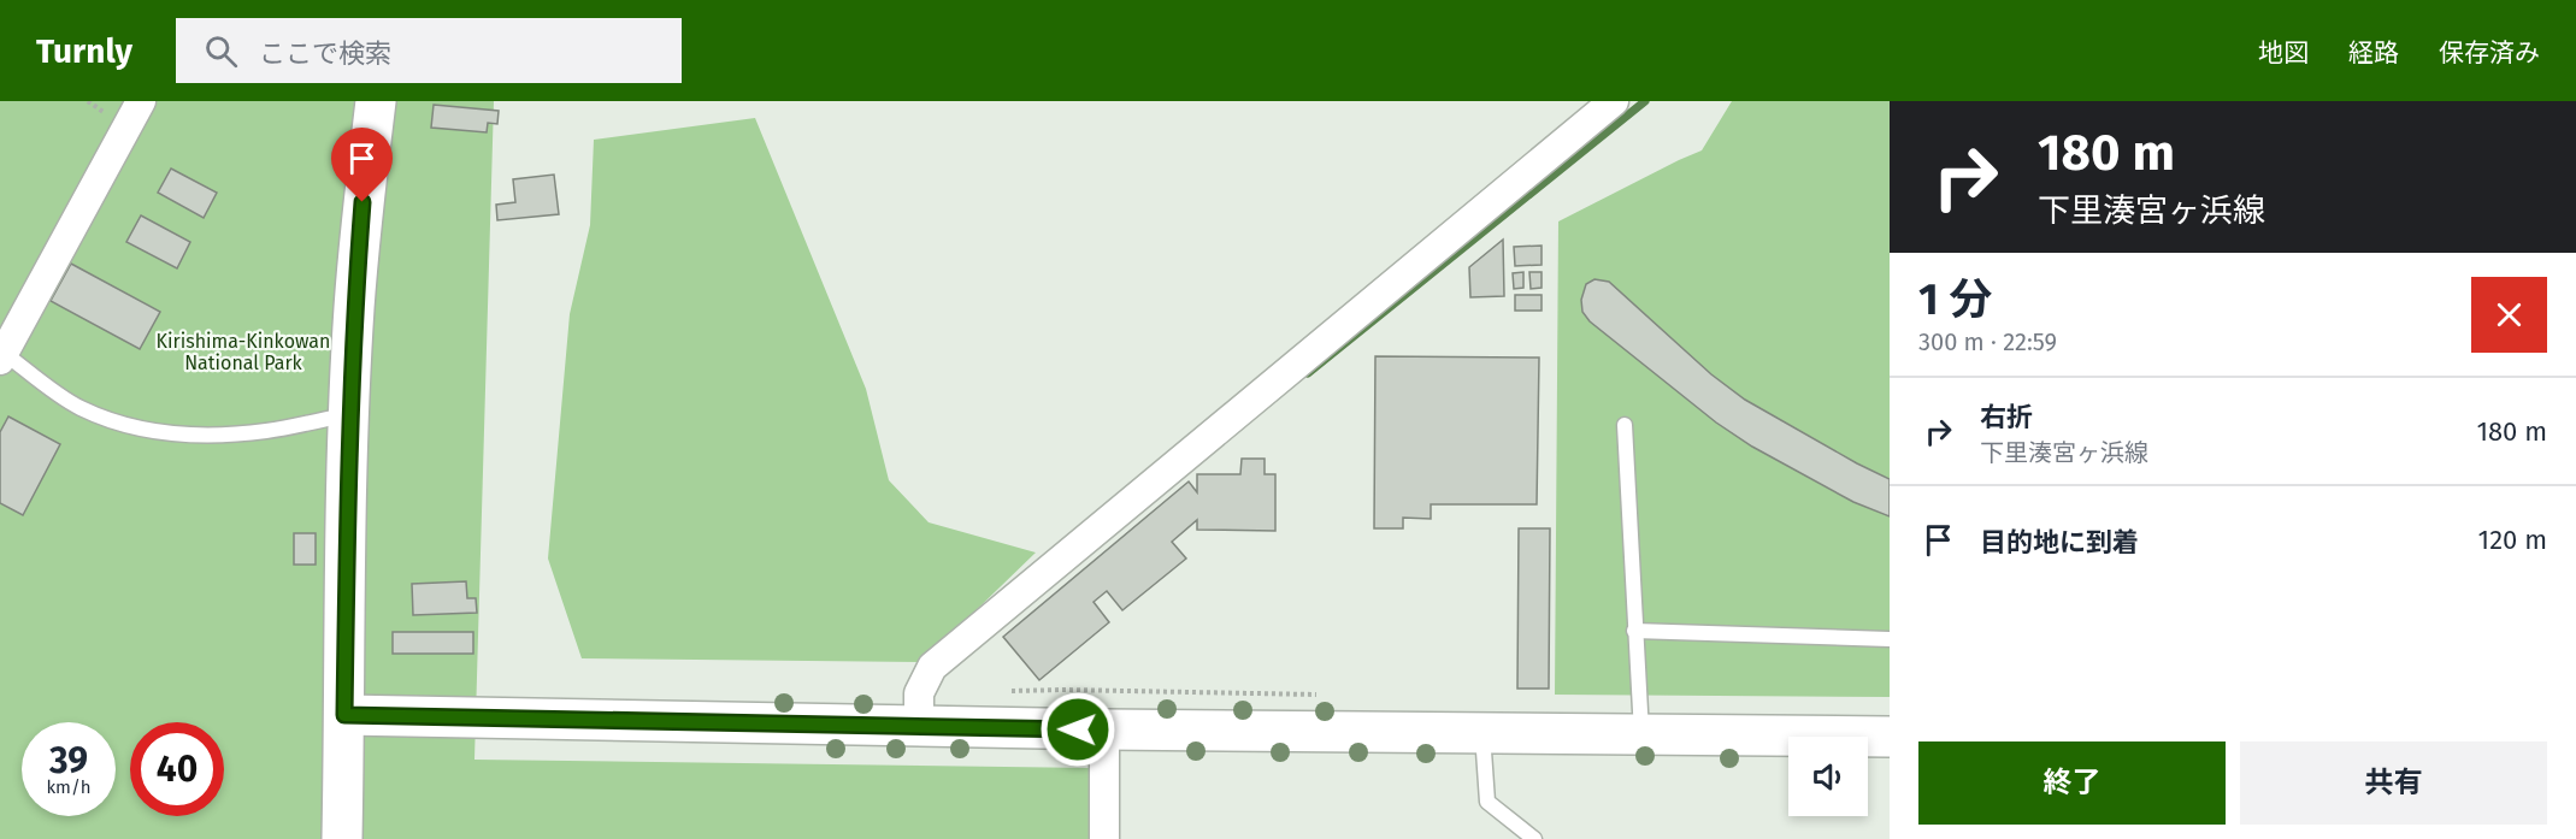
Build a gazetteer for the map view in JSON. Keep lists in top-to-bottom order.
{
  "parks": ["Kirishima-Kinkowan National Park"],
  "page": {
    "header": "Turnly",
    "search": "ここで検索",
    "nav": ["地図", "経路", "保存済み"],
    "turn": ["180 m", "下里湊宮ヶ浜線"],
    "heading": ["1 分", "300 m · 22:59"],
    "list": [
      {
        "name": "右折",
        "note": "下里湊宮ヶ浜線",
        "value": "180 m"
      },
      {
        "name": "目的地に到着",
        "value": "120 m"
      }
    ],
    "speed": "39 km/h",
    "limit": "40",
    "buttons": ["終了", "共有"]
  }
}
